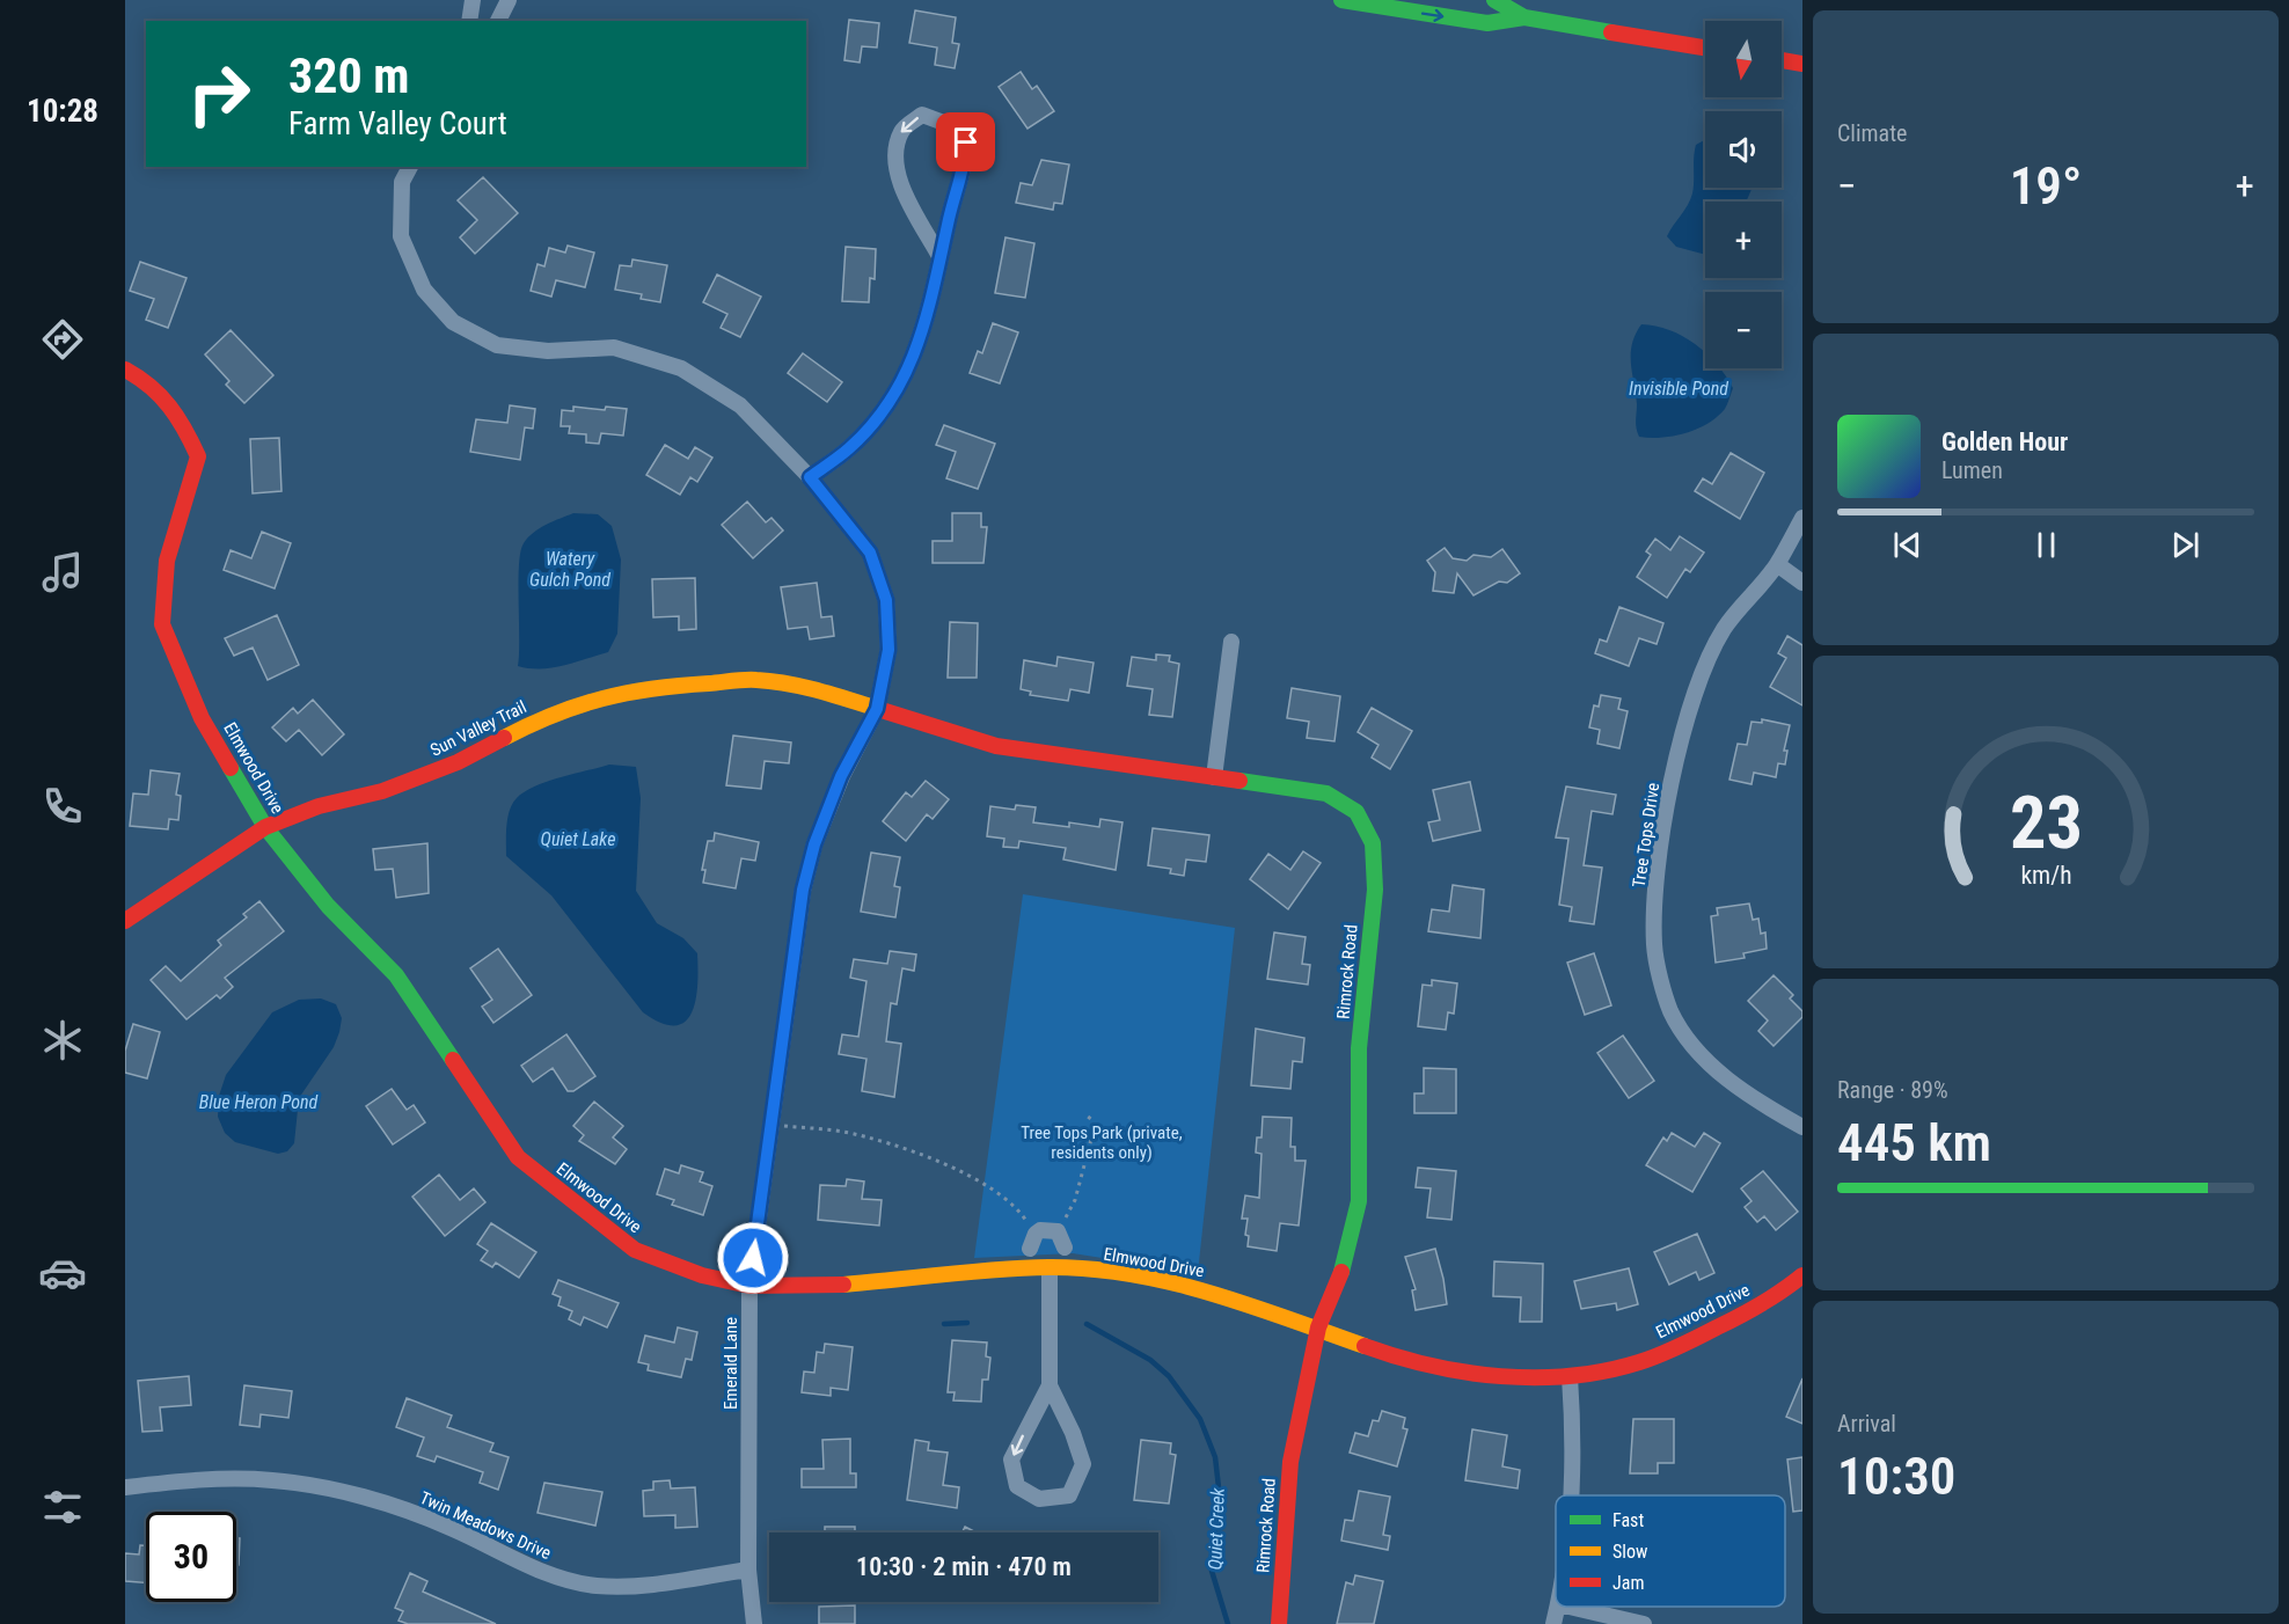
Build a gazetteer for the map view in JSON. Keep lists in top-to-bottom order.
{
  "streets": {
    "street": [
      "Sun Valley Trail",
      "Elmwood Drive",
      "Tree Tops Drive",
      "Rimrock Road",
      "Emerald Lane",
      "Twin Meadows Drive"
    ]
  },
  "crossings": [
    ["Sun Valley Trail", "Elmwood Drive"],
    ["Sun Valley Trail", "Rimrock Road"],
    ["Sun Valley Trail", "Emerald Lane"],
    ["Elmwood Drive", "Rimrock Road"],
    ["Elmwood Drive", "Emerald Lane"],
    ["Rimrock Road", "Emerald Lane"],
    ["Emerald Lane", "Twin Meadows Drive"]
  ],
  "water": [
    "Invisible Pond",
    "Watery Gulch Pond",
    "Quiet Lake",
    "Blue Heron Pond",
    "Quiet Creek"
  ],
  "parks": ["Tree Tops Park (private, residents only)"],
  "legend": ["Fast", "Slow", "Jam"],
  "north": "bottom",
  "page": {
    "tabs": "10:28",
    "tile": [
      "Climate",
      ["Range · 89%", "445 km"],
      ["Arrival", "10:30"]
    ],
    "map_buttons": ["+", "−"],
    "turn": ["320 m", "Farm Valley Court"],
    "heat": ["−", "19°", "+"],
    "song": ["Golden Hour", "Lumen"],
    "limit": "30",
    "trip": "10:30 · 2 min · 470 m",
    "gauge": ["23", "km/h"]
  }
}
